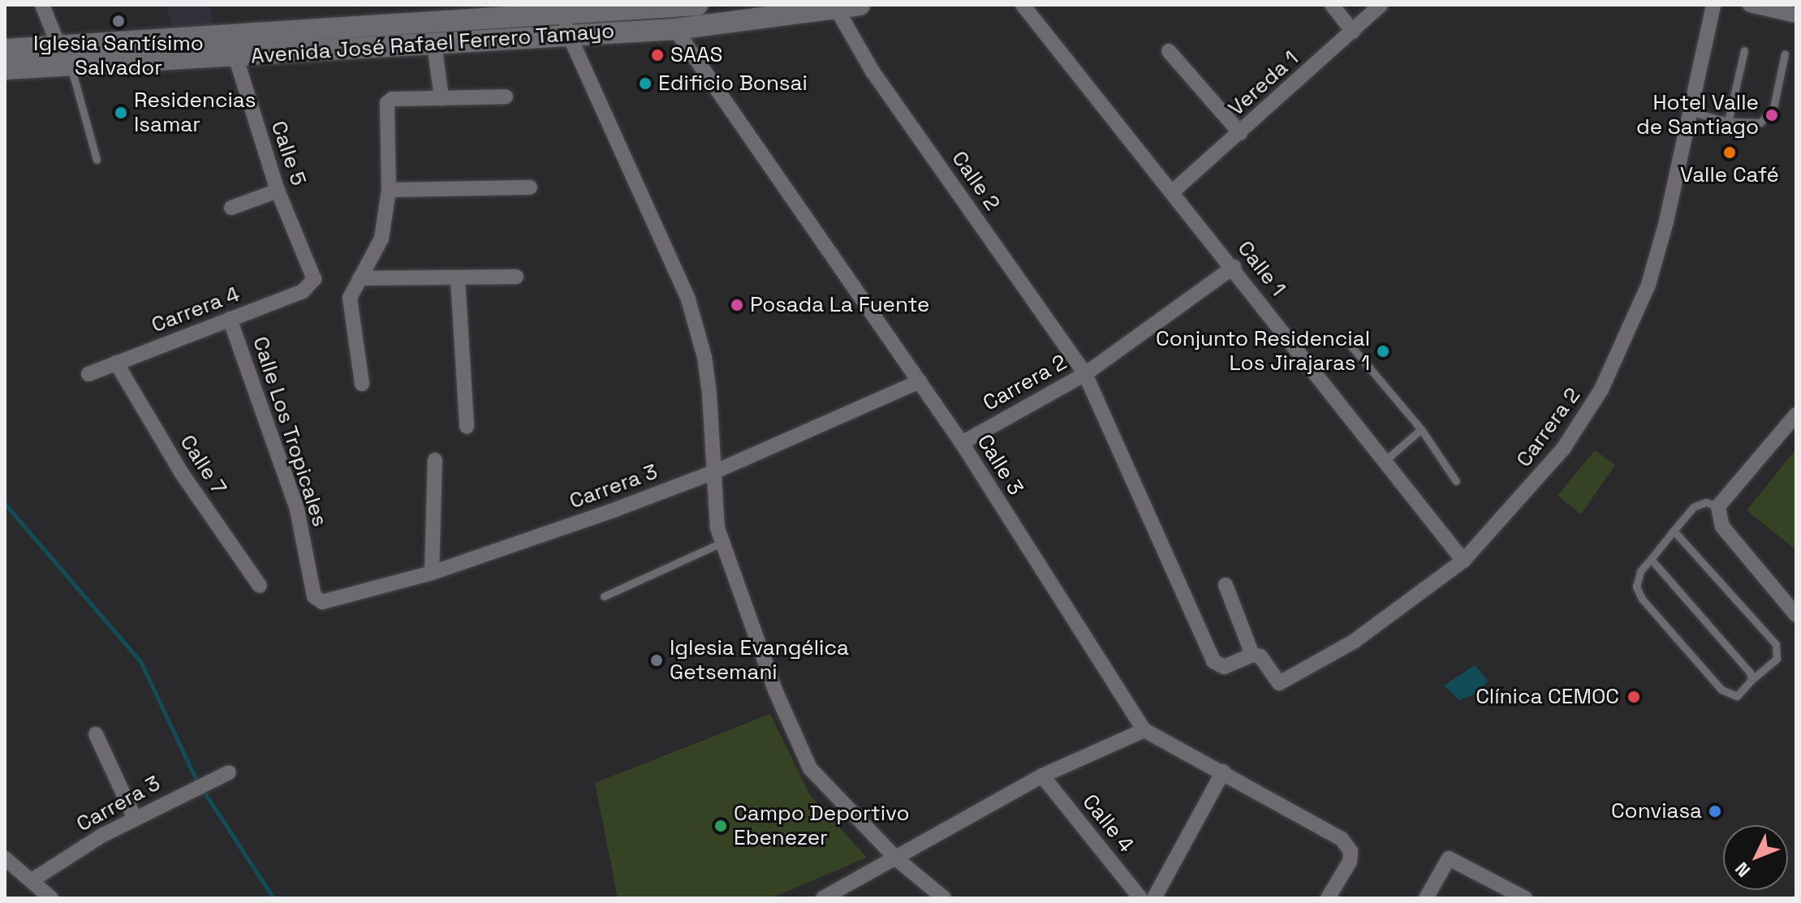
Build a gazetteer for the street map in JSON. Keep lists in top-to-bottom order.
{
  "streets": {
    "street": [
      "Avenida José Rafael Ferrero Tamayo",
      "Vereda 1",
      "Calle 5",
      "Calle 2",
      "Calle 1",
      "Carrera 4",
      "Carrera 2",
      "Calle Los Tropicales",
      "Calle 7",
      "Calle 3",
      "Carrera 3",
      "Calle 4"
    ]
  },
  "crossings": [
    ["Avenida José Rafael Ferrero Tamayo", "Calle 5"],
    ["Avenida José Rafael Ferrero Tamayo", "Calle 2"],
    ["Avenida José Rafael Ferrero Tamayo", "Calle 3"],
    ["Vereda 1", "Calle 1"],
    ["Calle 5", "Carrera 4"],
    ["Calle 2", "Carrera 2"],
    ["Calle 1", "Carrera 2"],
    ["Carrera 4", "Calle Los Tropicales"],
    ["Carrera 4", "Calle 7"],
    ["Carrera 2", "Calle 3"],
    ["Calle Los Tropicales", "Carrera 3"],
    ["Calle 3", "Carrera 3"]
  ],
  "places": [
    "Iglesia Santísimo Salvador",
    "SAAS",
    "Edificio Bonsai",
    "Residencias Isamar",
    "Hotel Valle de Santiago",
    "Valle Café",
    "Posada La Fuente",
    "Conjunto Residencial Los Jirajaras 1",
    "Iglesia Evangélica Getsemani",
    "Clínica CEMOC",
    "Conviasa",
    "Campo Deportivo Ebenezer"
  ],
  "north": "bottom left"
}
